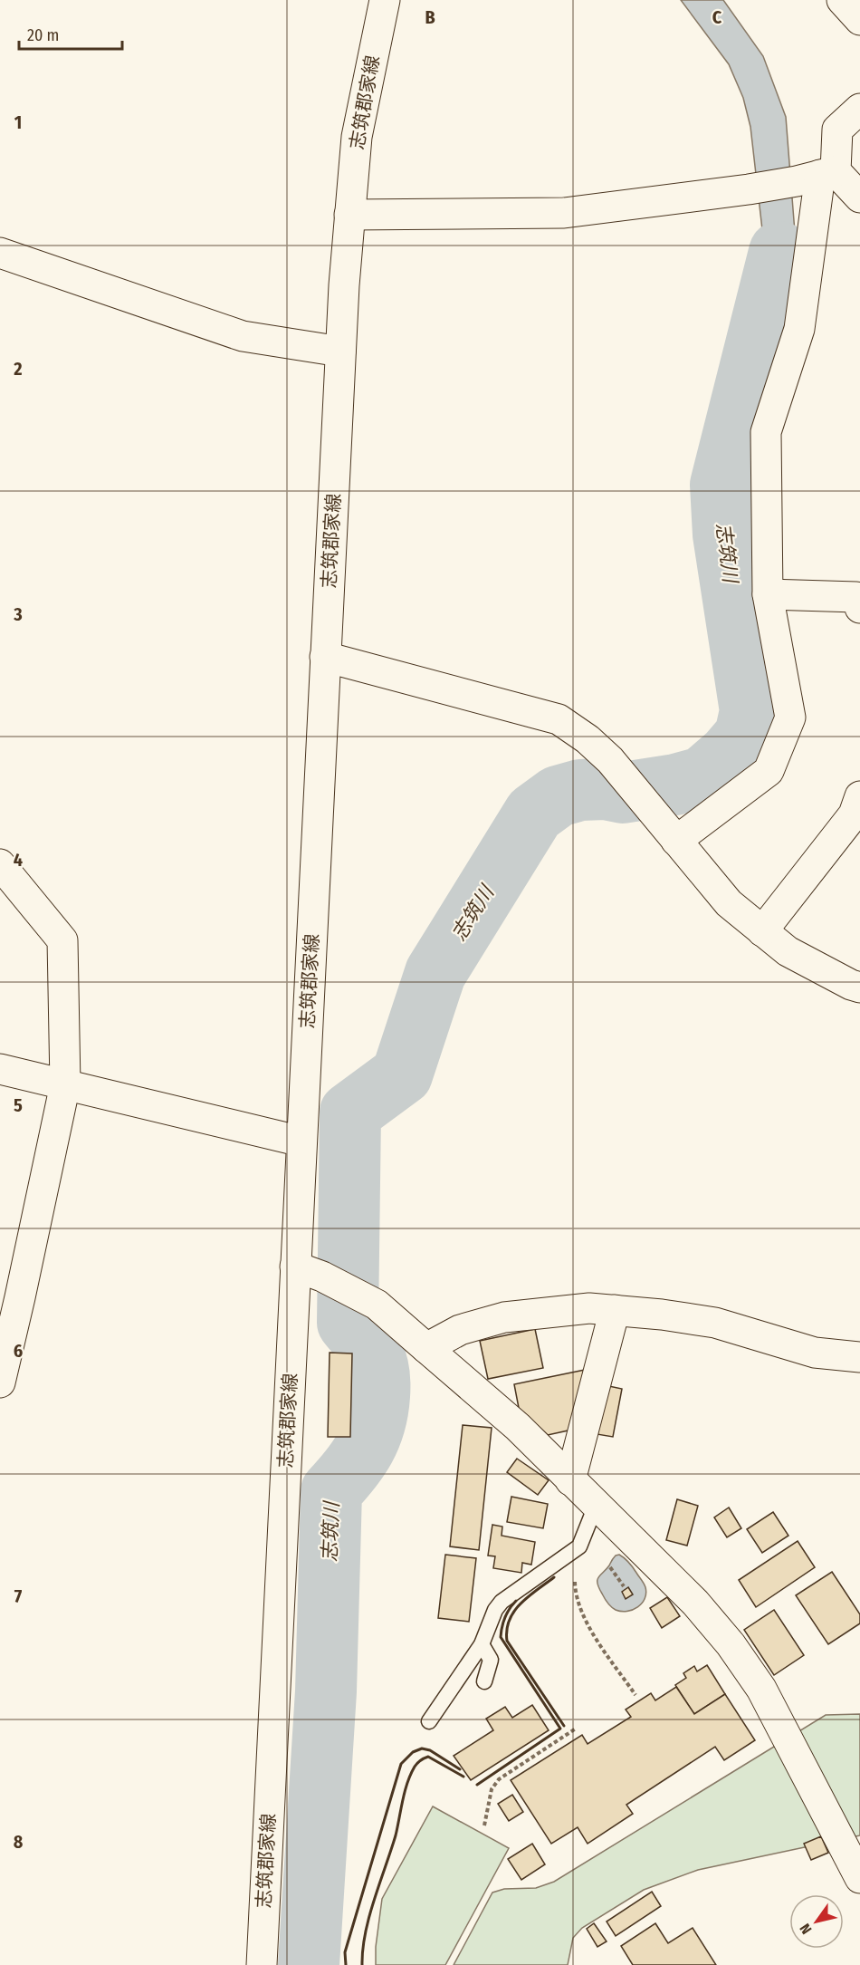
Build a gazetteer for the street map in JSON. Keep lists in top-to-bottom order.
{
  "streets": {
    "street": ["志筑郡家線"]
  },
  "water": ["志筑川"],
  "scale_bar": "20 m",
  "north": "bottom left",
  "grid": {
    "columns": ["B", "C"],
    "rows": [
      "1",
      "2",
      "3",
      "4",
      "5",
      "6",
      "7",
      "8"
    ]
  }
}
